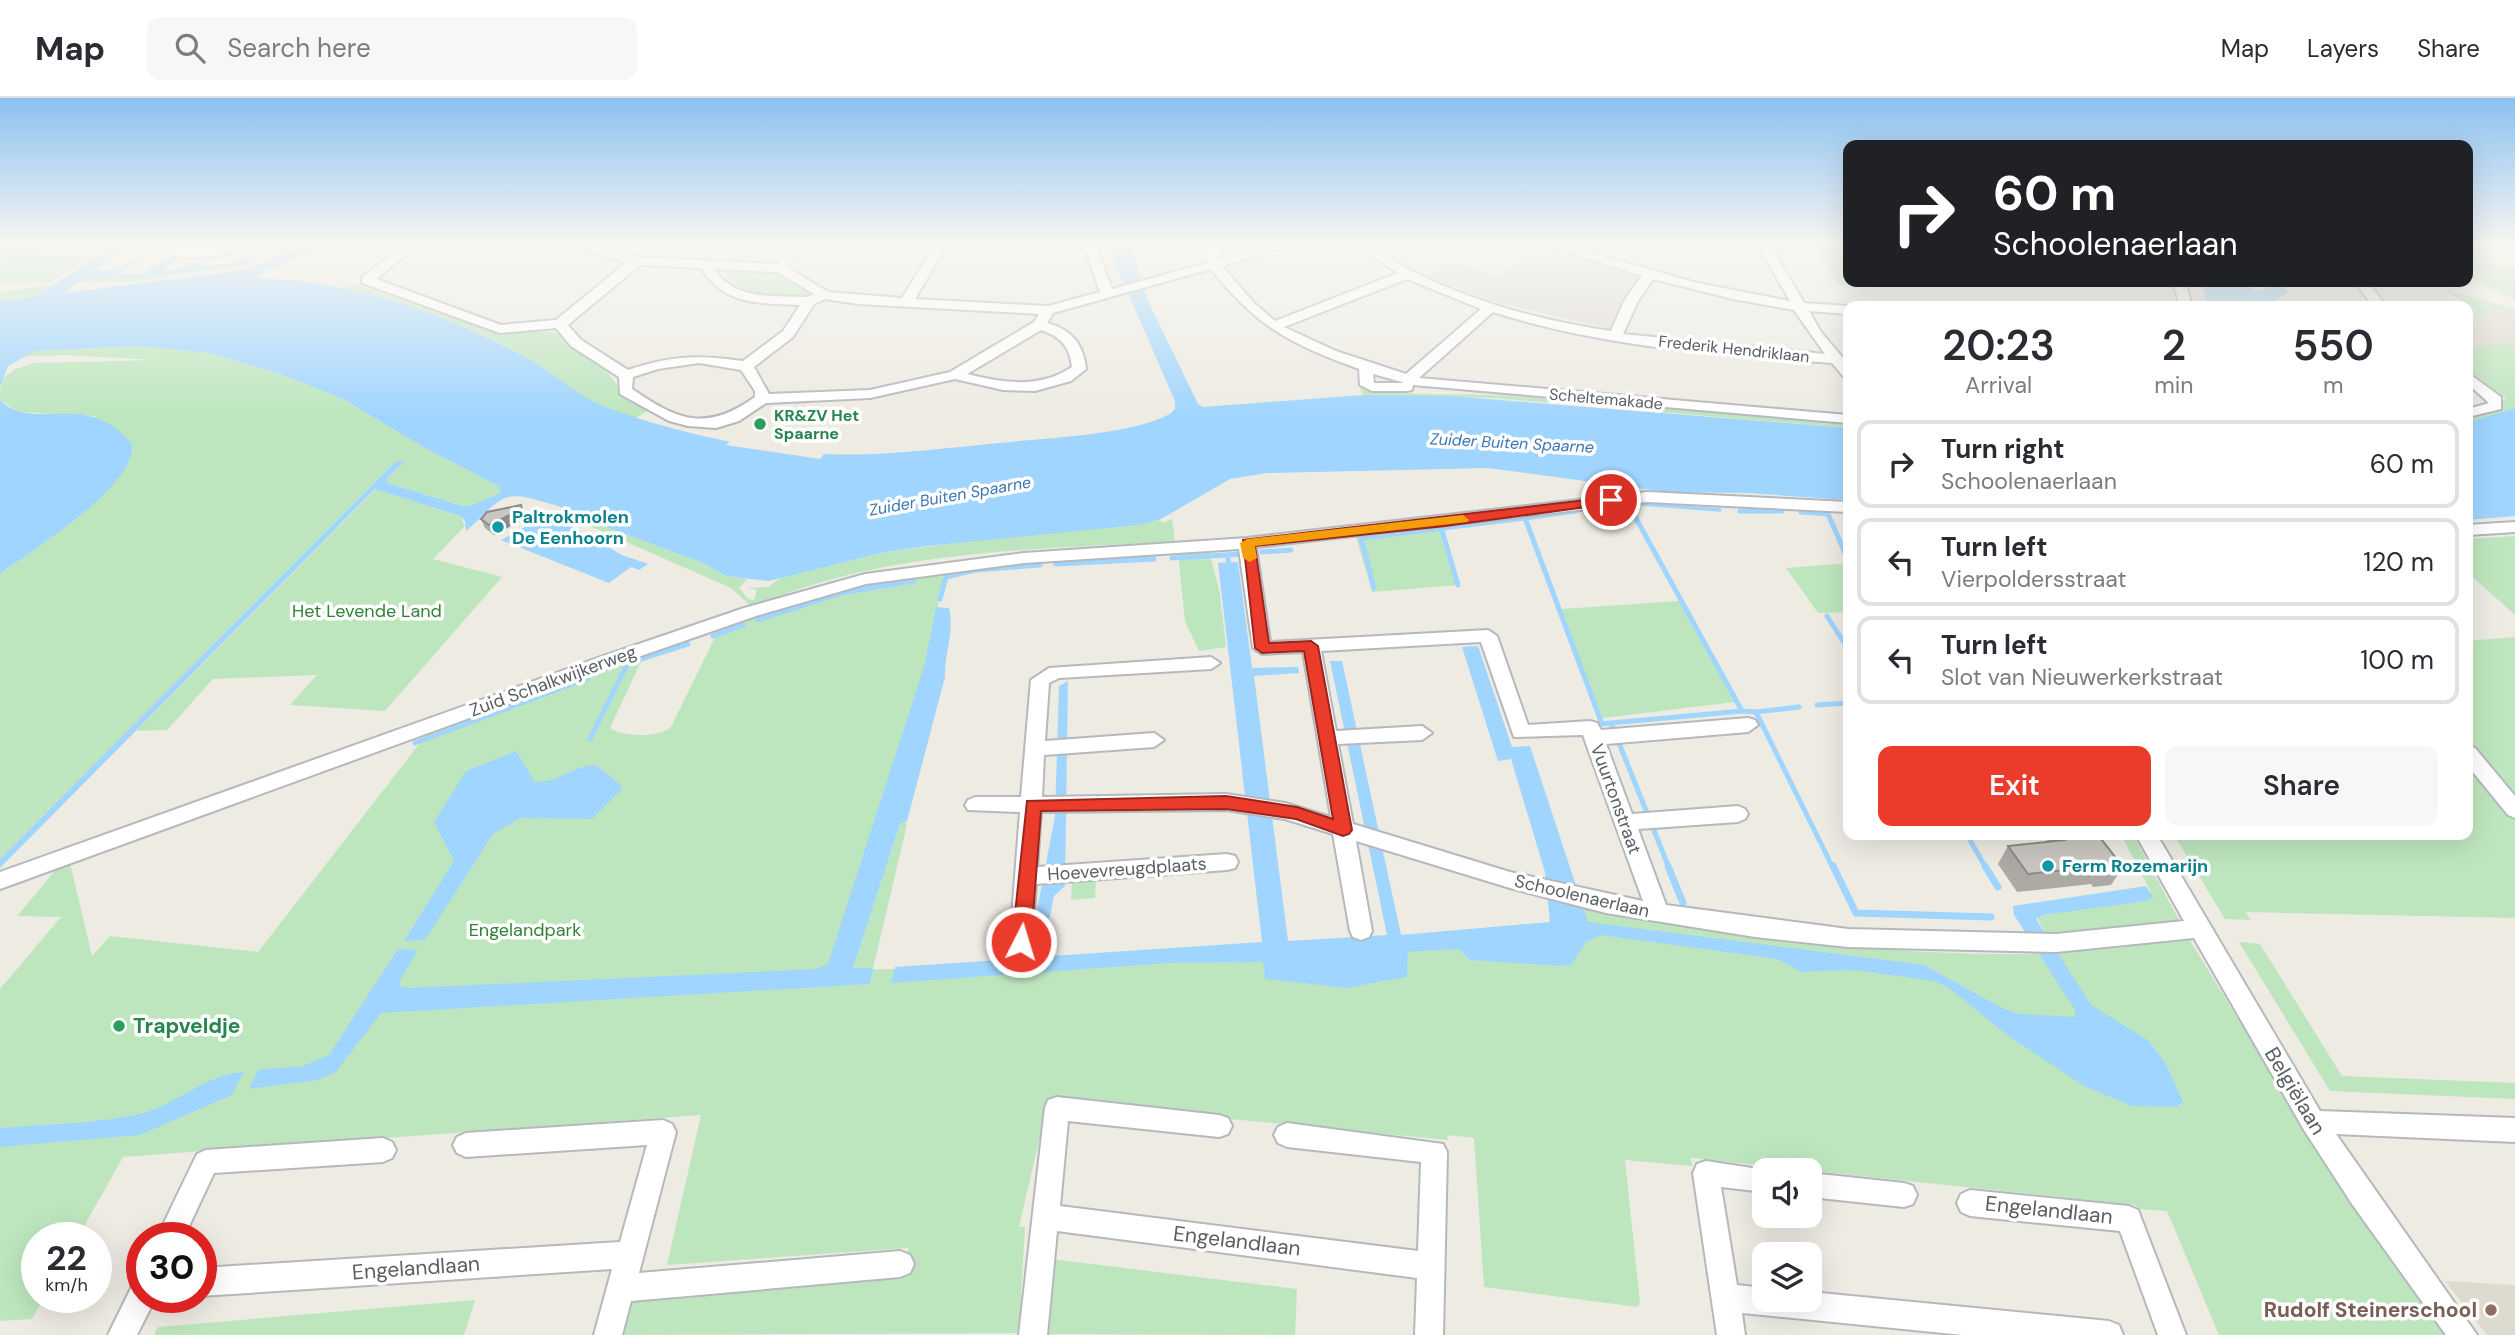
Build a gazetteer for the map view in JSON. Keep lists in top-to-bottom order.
{
  "streets": {
    "street": [
      "Frederik Hendriklaan",
      "Scheltemakade",
      "Zuid Schalkwijkerweg",
      "Vuurtonstraat",
      "Hoevevreugdplaats",
      "Schoolenaerlaan",
      "Belgiëlaan",
      "Engelandlaan"
    ]
  },
  "crossings": [
    ["Vuurtonstraat", "Schoolenaerlaan"],
    ["Schoolenaerlaan", "Belgiëlaan"]
  ],
  "water": ["Zuider Buiten Spaarne"],
  "parks": ["Het Levende Land", "Engelandpark"],
  "places": [
    "KR&ZV Het Spaarne",
    "Paltrokmolen De Eenhoorn",
    "Ferm Rozemarijn",
    "Trapveldje",
    "Rudolf Steinerschool"
  ],
  "page": {
    "header": "Map",
    "search": "Search here",
    "nav": ["Map", "Layers", "Share"],
    "turn": ["60 m", "Schoolenaerlaan"],
    "eta": [
      "20:23",
      "Arrival",
      "2",
      "min",
      "550",
      "m"
    ],
    "list": [
      {
        "name": "Turn right",
        "note": "Schoolenaerlaan",
        "value": "60 m"
      },
      {
        "name": "Turn left",
        "note": "Vierpoldersstraat",
        "value": "120 m"
      },
      {
        "name": "Turn left",
        "note": "Slot van Nieuwerkerkstraat",
        "value": "100 m"
      }
    ],
    "buttons": ["Exit", "Share"],
    "speed": "22 km/h",
    "limit": "30"
  }
}
